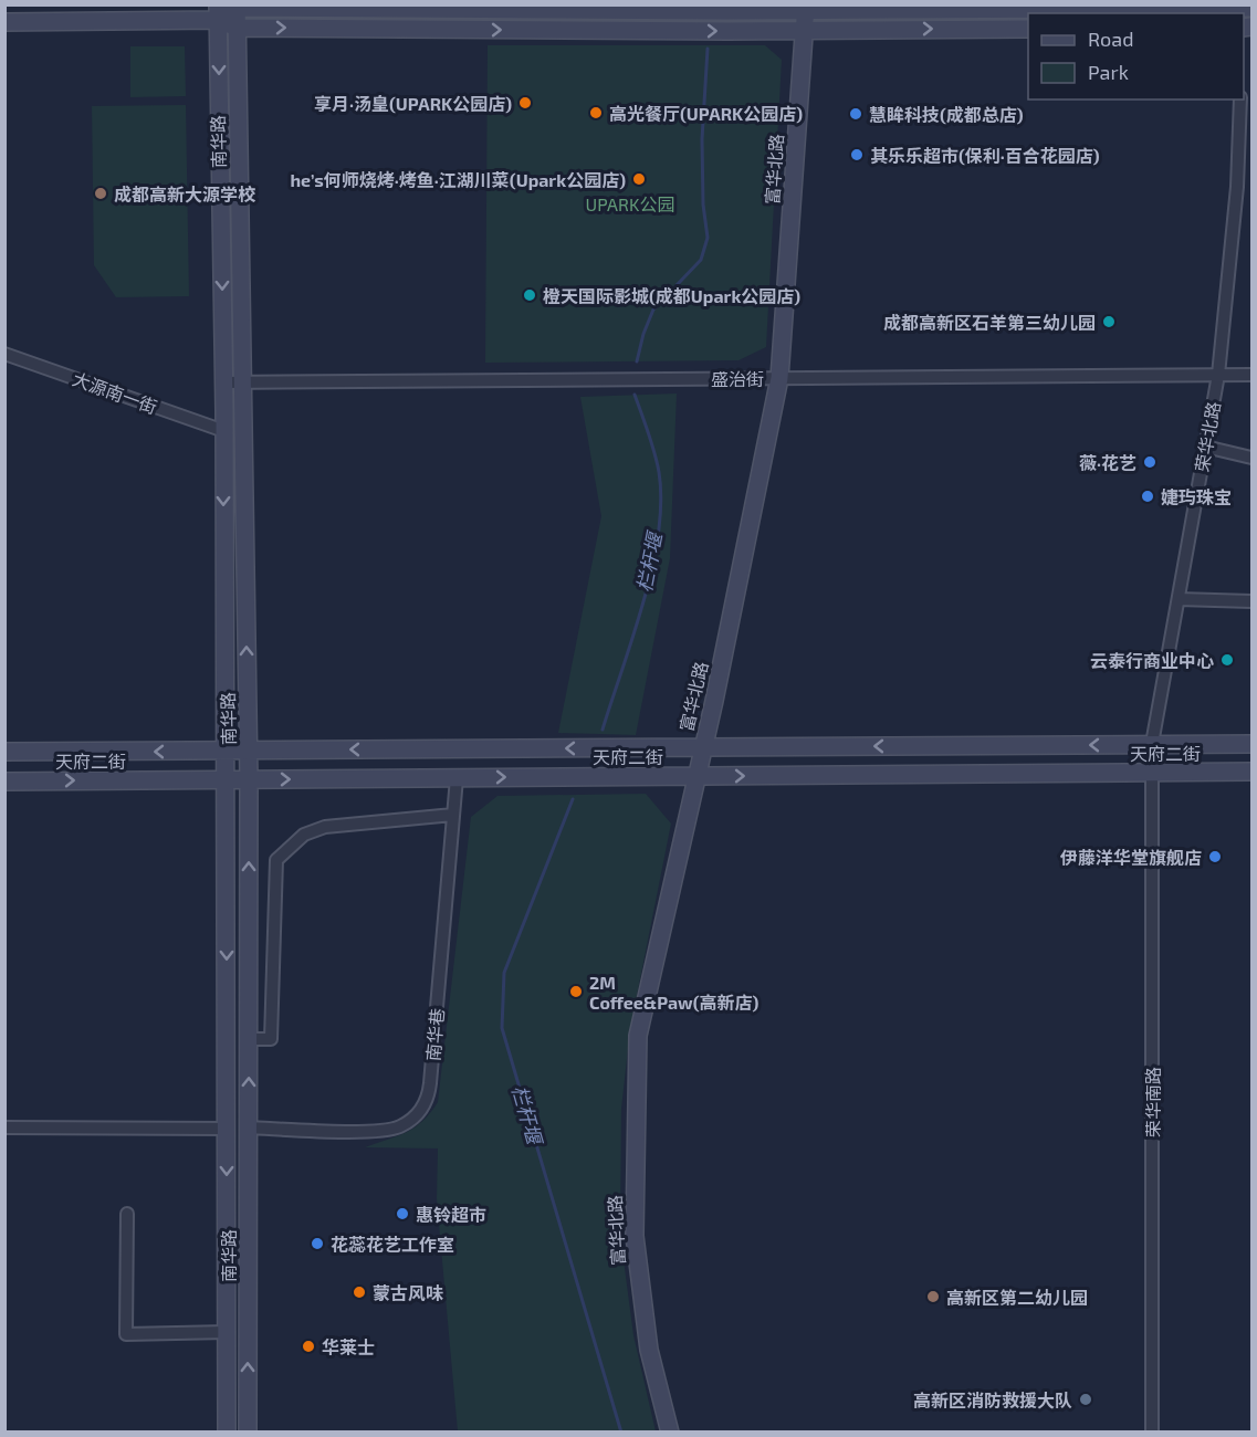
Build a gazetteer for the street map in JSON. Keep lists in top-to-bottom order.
{
  "streets": {
    "main road": ["南华路", "富华北路", "天府二街"],
    "street": [
      "盛治街",
      "大源南一街",
      "荣华北路",
      "南华巷",
      "荣华南路"
    ]
  },
  "crossings": [
    ["南华路", "盛治街"],
    ["南华路", "大源南一街"],
    ["南华路", "天府二街"],
    ["南华路", "南华巷"],
    ["富华北路", "盛治街"],
    ["富华北路", "天府二街"],
    ["盛治街", "荣华北路"],
    ["荣华北路", "天府二街"],
    ["荣华北路", "荣华南路"],
    ["天府二街", "南华巷"],
    ["天府二街", "荣华南路"]
  ],
  "water": ["栏杆堰"],
  "parks": ["UPARK公园"],
  "places": [
    "享月·汤皇(UPARK公园店)",
    "高光餐厅(UPARK公园店)",
    "慧眸科技(成都总店)",
    "其乐乐超市(保利·百合花园店)",
    "he’s何师烧烤·烤鱼·江湖川菜(Upark公园店)",
    "成都高新大源学校",
    "橙天国际影城(成都Upark公园店)",
    "成都高新区石羊第三幼儿园",
    "薇·花艺",
    "婕玙珠宝",
    "云泰行商业中心",
    "伊藤洋华堂旗舰店",
    "2M Coffee&Paw(高新店)",
    "惠铃超市",
    "花蕊花艺工作室",
    "蒙古风味",
    "高新区第二幼儿园",
    "华莱士",
    "高新区消防救援大队"
  ],
  "legend": ["Road", "Park"]
}
